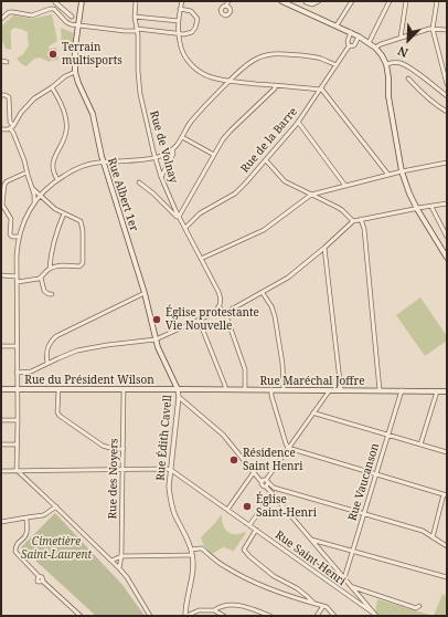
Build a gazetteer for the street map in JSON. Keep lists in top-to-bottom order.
{
  "streets": {
    "main road": ["Rue Albert 1er", "Rue du Président Wilson", "Rue Maréchal Joffre"],
    "street": [
      "Rue de la Barre",
      "Rue de Volnay",
      "Rue Édith Cavell",
      "Rue des Noyers",
      "Rue Vaucanson",
      "Rue Saint-Henri"
    ]
  },
  "crossings": [
    ["Rue de la Barre", "Rue de Volnay"],
    ["Rue Albert 1er", "Rue du Président Wilson"],
    ["Rue Albert 1er", "Rue Maréchal Joffre"],
    ["Rue Albert 1er", "Rue Édith Cavell"],
    ["Rue du Président Wilson", "Rue Maréchal Joffre"],
    ["Rue du Président Wilson", "Rue Édith Cavell"],
    ["Rue du Président Wilson", "Rue des Noyers"],
    ["Rue Maréchal Joffre", "Rue Édith Cavell"],
    ["Rue Maréchal Joffre", "Rue Vaucanson"],
    ["Rue Édith Cavell", "Rue Saint-Henri"]
  ],
  "parks": ["Cimetière Saint-Laurent"],
  "places": [
    "Terrain multisports",
    "Église protestante Vie Nouvelle",
    "Résidence Saint Henri",
    "Église Saint-Henri"
  ],
  "north": "bottom left"
}
